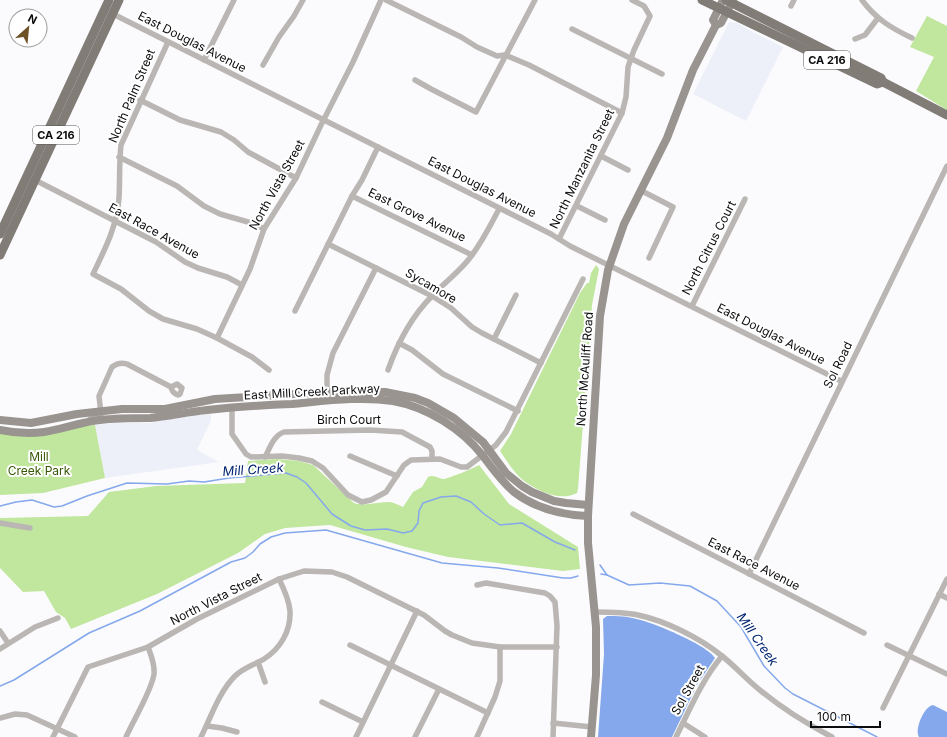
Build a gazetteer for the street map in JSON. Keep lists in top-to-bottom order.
{
  "streets": {
    "main road": ["CA 216"],
    "street": [
      "East Douglas Avenue",
      "North Palm Street",
      "North Manzanita Street",
      "North Vista Street",
      "East Grove Avenue",
      "East Race Avenue",
      "North Citrus Court",
      "Sycamore",
      "Sol Road",
      "North McAuliff Road",
      "East Mill Creek Parkway",
      "Birch Court",
      "Sol Street"
    ]
  },
  "crossings": [
    ["East Douglas Avenue", "CA 216"],
    ["East Douglas Avenue", "North Palm Street"],
    ["East Douglas Avenue", "North Manzanita Street"],
    ["East Douglas Avenue", "North Vista Street"],
    ["East Douglas Avenue", "North Citrus Court"],
    ["East Douglas Avenue", "Sol Road"],
    ["East Douglas Avenue", "North McAuliff Road"],
    ["CA 216", "East Race Avenue"],
    ["CA 216", "North McAuliff Road"],
    ["North Palm Street", "North Vista Street"],
    ["North Palm Street", "East Race Avenue"],
    ["North Vista Street", "East Race Avenue"],
    ["East Race Avenue", "Sol Road"],
    ["North McAuliff Road", "East Mill Creek Parkway"]
  ],
  "water": ["Mill Creek"],
  "parks": ["Mill Creek Park"],
  "scale_bar": "100 m",
  "north": "top right"
}
